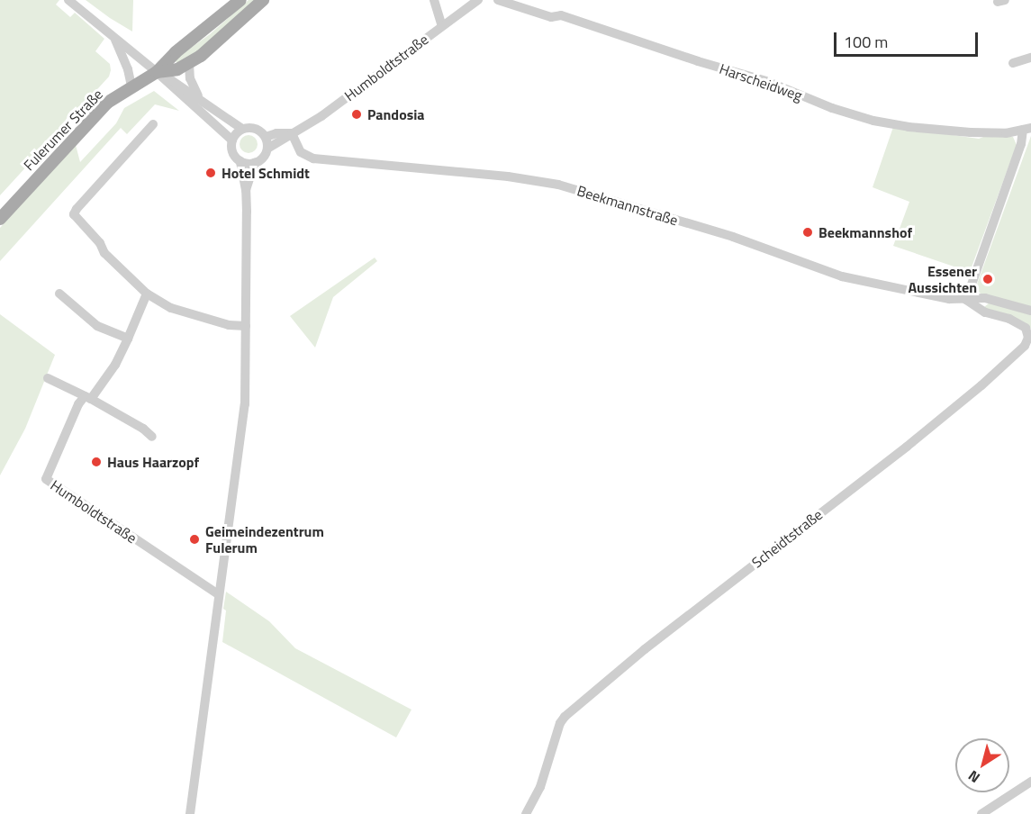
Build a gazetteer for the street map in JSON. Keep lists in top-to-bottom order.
{
  "streets": {
    "main road": ["Fulerumer Straße"],
    "street": [
      "Humboldtstraße",
      "Harscheidweg",
      "Beekmannstraße",
      "Scheidtstraße"
    ]
  },
  "crossings": [
    ["Humboldtstraße", "Beekmannstraße"],
    ["Beekmannstraße", "Scheidtstraße"]
  ],
  "places": [
    "Pandosia",
    "Hotel Schmidt",
    "Beekmannshof",
    "Essener Aussichten",
    "Haus Haarzopf",
    "Geimeindezentrum Fulerum"
  ],
  "scale_bar": "100 m",
  "north": "bottom left"
}
